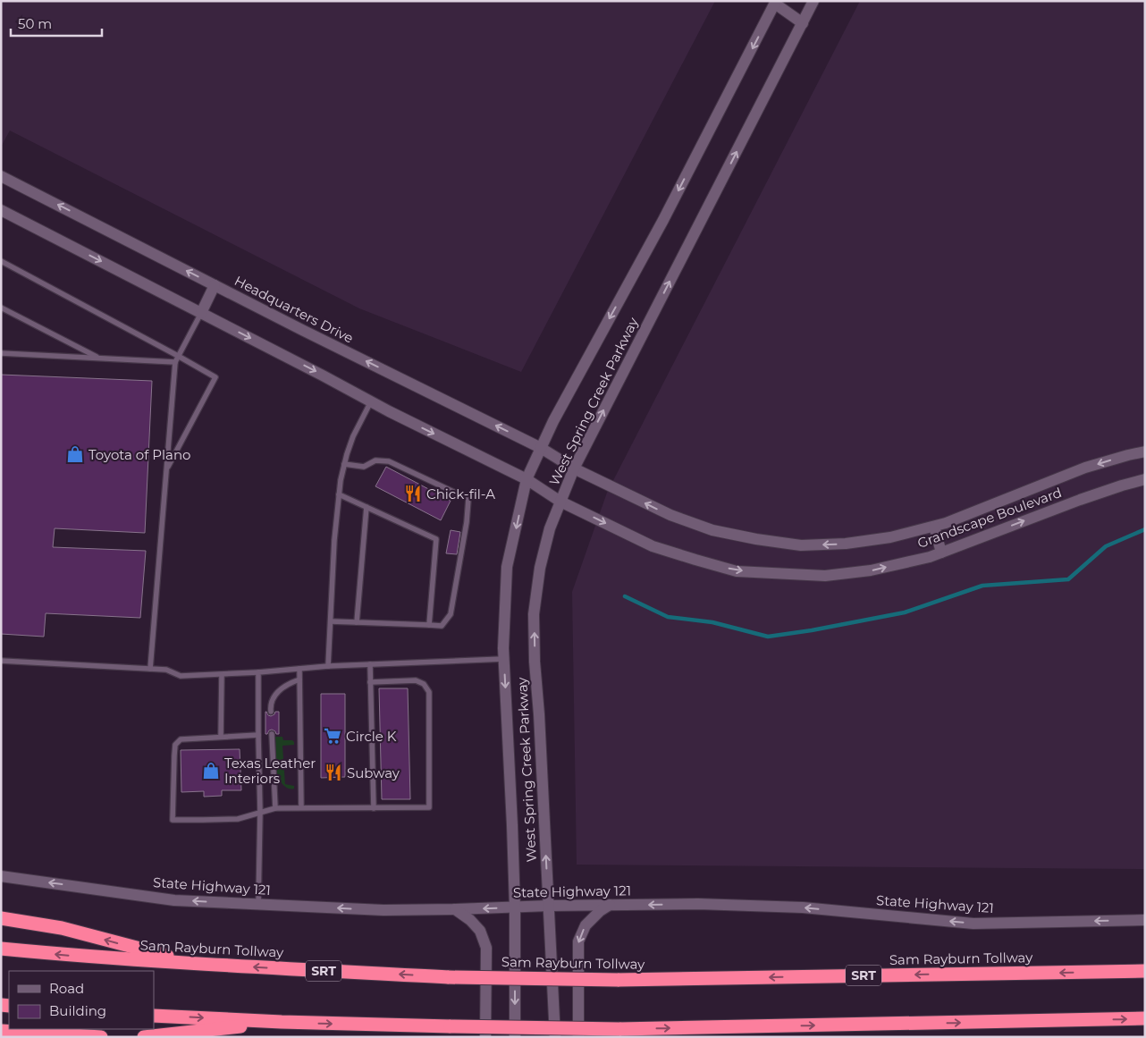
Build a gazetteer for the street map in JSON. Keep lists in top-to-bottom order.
{
  "streets": {
    "highway": ["Sam Rayburn Tollway", "SRT"],
    "main road": [
      "Headquarters Drive",
      "West Spring Creek Parkway",
      "Grandscape Boulevard",
      "State Highway 121"
    ]
  },
  "crossings": [
    ["Headquarters Drive", "West Spring Creek Parkway"],
    ["Headquarters Drive", "Grandscape Boulevard"],
    ["West Spring Creek Parkway", "Grandscape Boulevard"],
    ["West Spring Creek Parkway", "State Highway 121"]
  ],
  "one_way": ["State Highway 121"],
  "places": {
    "shop": ["Toyota of Plano", "Texas Leather Interiors"],
    "restaurant": ["Chick-fil-A", "Subway"],
    "supermarket": ["Circle K"]
  },
  "legend": ["Road", "Building"],
  "scale_bar": "50 m"
}
